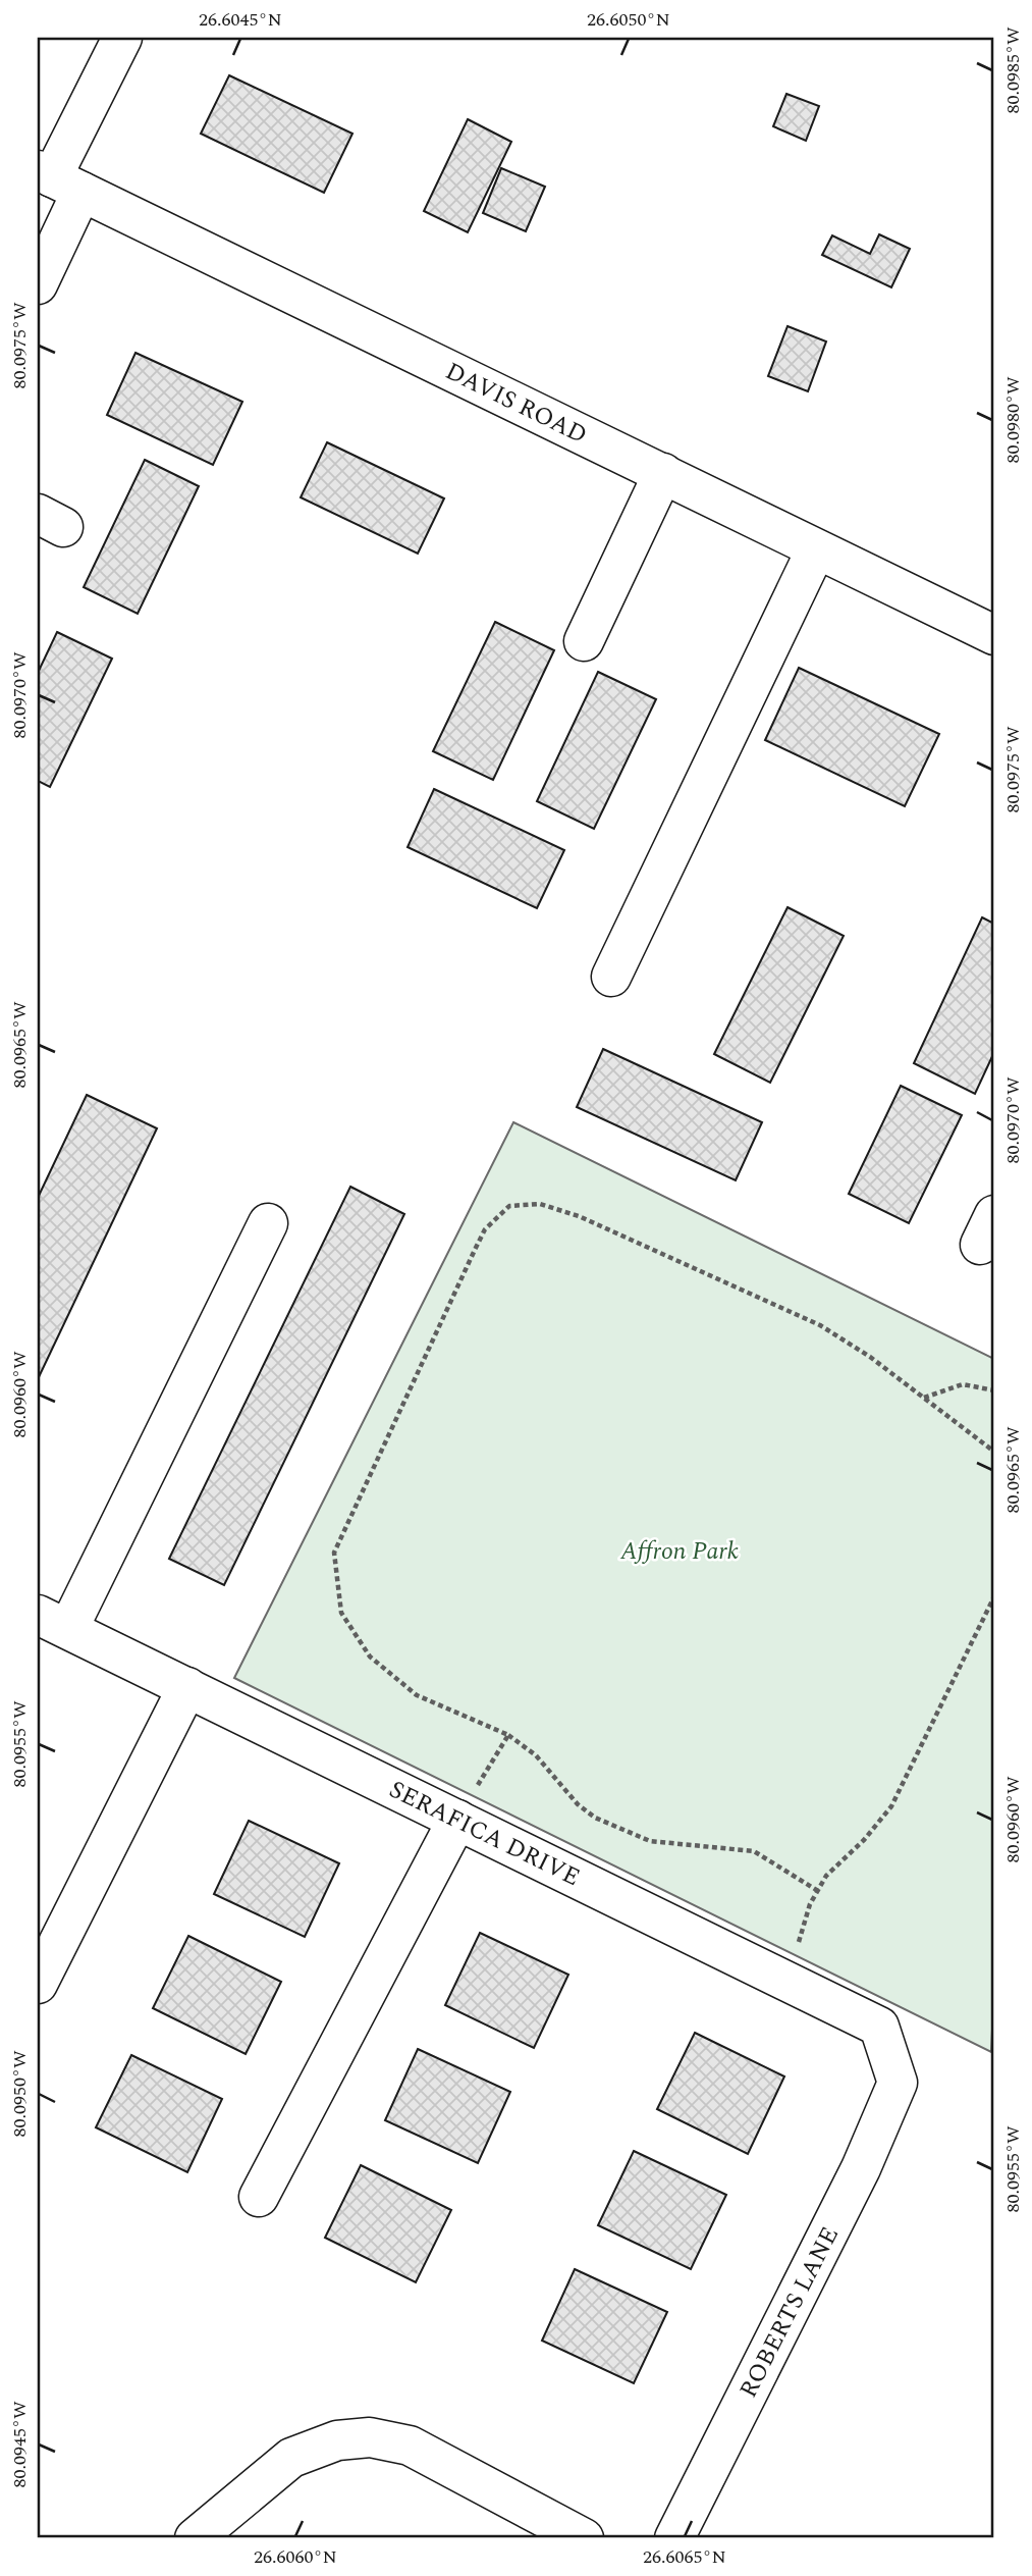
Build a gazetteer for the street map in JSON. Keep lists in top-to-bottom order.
{
  "streets": {
    "street": ["DAVIS ROAD", "SERAFICA DRIVE", "ROBERTS LANE"]
  },
  "crossings": [
    ["SERAFICA DRIVE", "ROBERTS LANE"]
  ],
  "parks": ["Affron Park"],
  "coordinates": [
    "26.6045°N",
    "26.6050°N",
    "80.0985°W",
    "80.0975°W",
    "80.0980°W",
    "80.0970°W",
    "80.0965°W",
    "80.0960°W",
    "80.0955°W",
    "80.0950°W",
    "80.0945°W",
    "26.6060°N",
    "26.6065°N"
  ]
}
